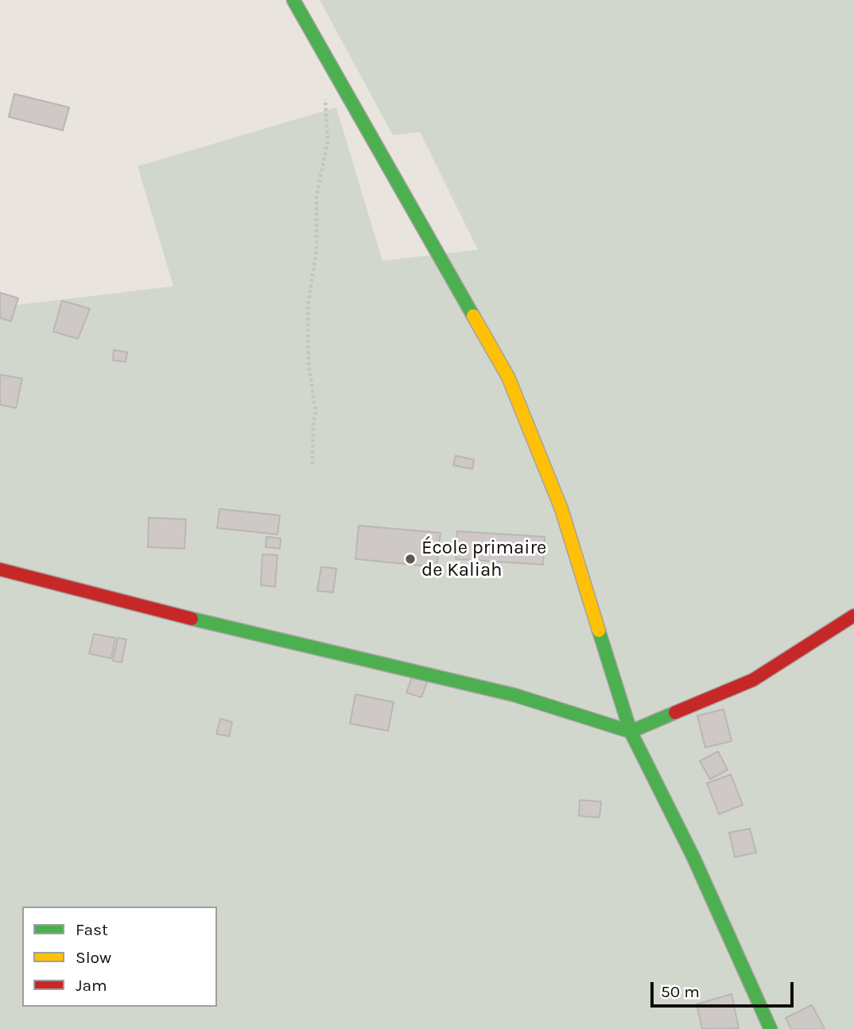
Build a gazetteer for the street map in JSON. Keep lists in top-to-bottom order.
{
  "places": ["École primaire de Kaliah"],
  "legend": ["Fast", "Slow", "Jam"],
  "scale_bar": "50 m"
}
